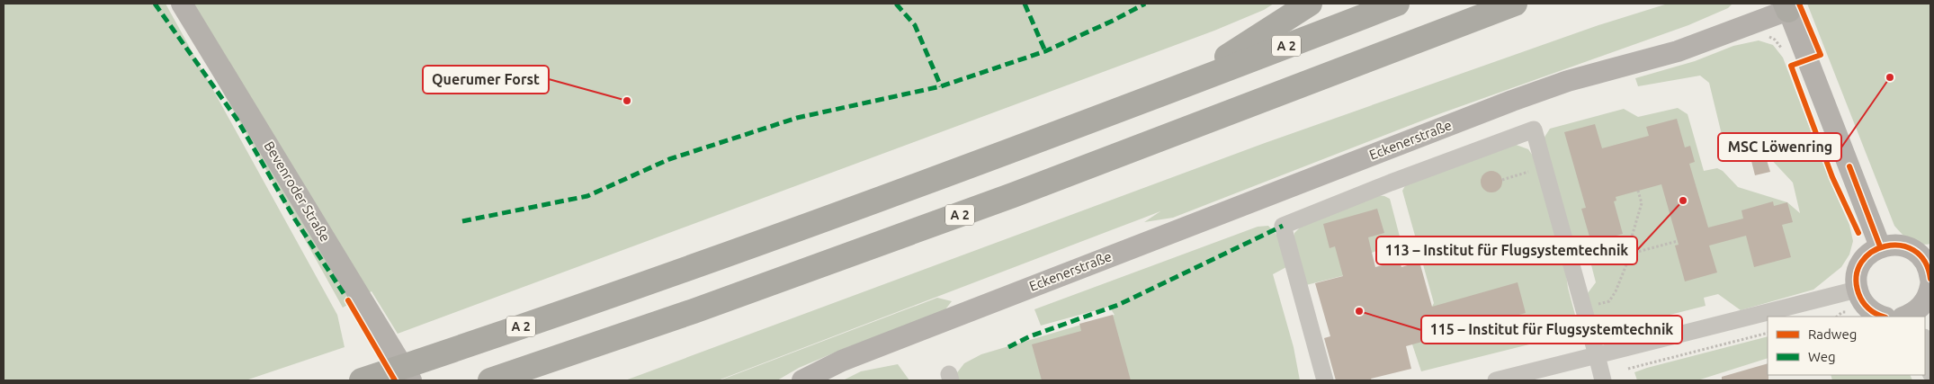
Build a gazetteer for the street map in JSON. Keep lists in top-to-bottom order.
{
  "streets": {
    "highway": ["A 2"],
    "main road": ["Eckenerstraße", "Bevenroder Straße"]
  },
  "places": [
    "MSC Löwenring",
    "Querumer Forst",
    "113 – Institut für Flugsystemtechnik",
    "115 – Institut für Flugsystemtechnik"
  ],
  "legend": ["Radweg", "Weg"]
}
